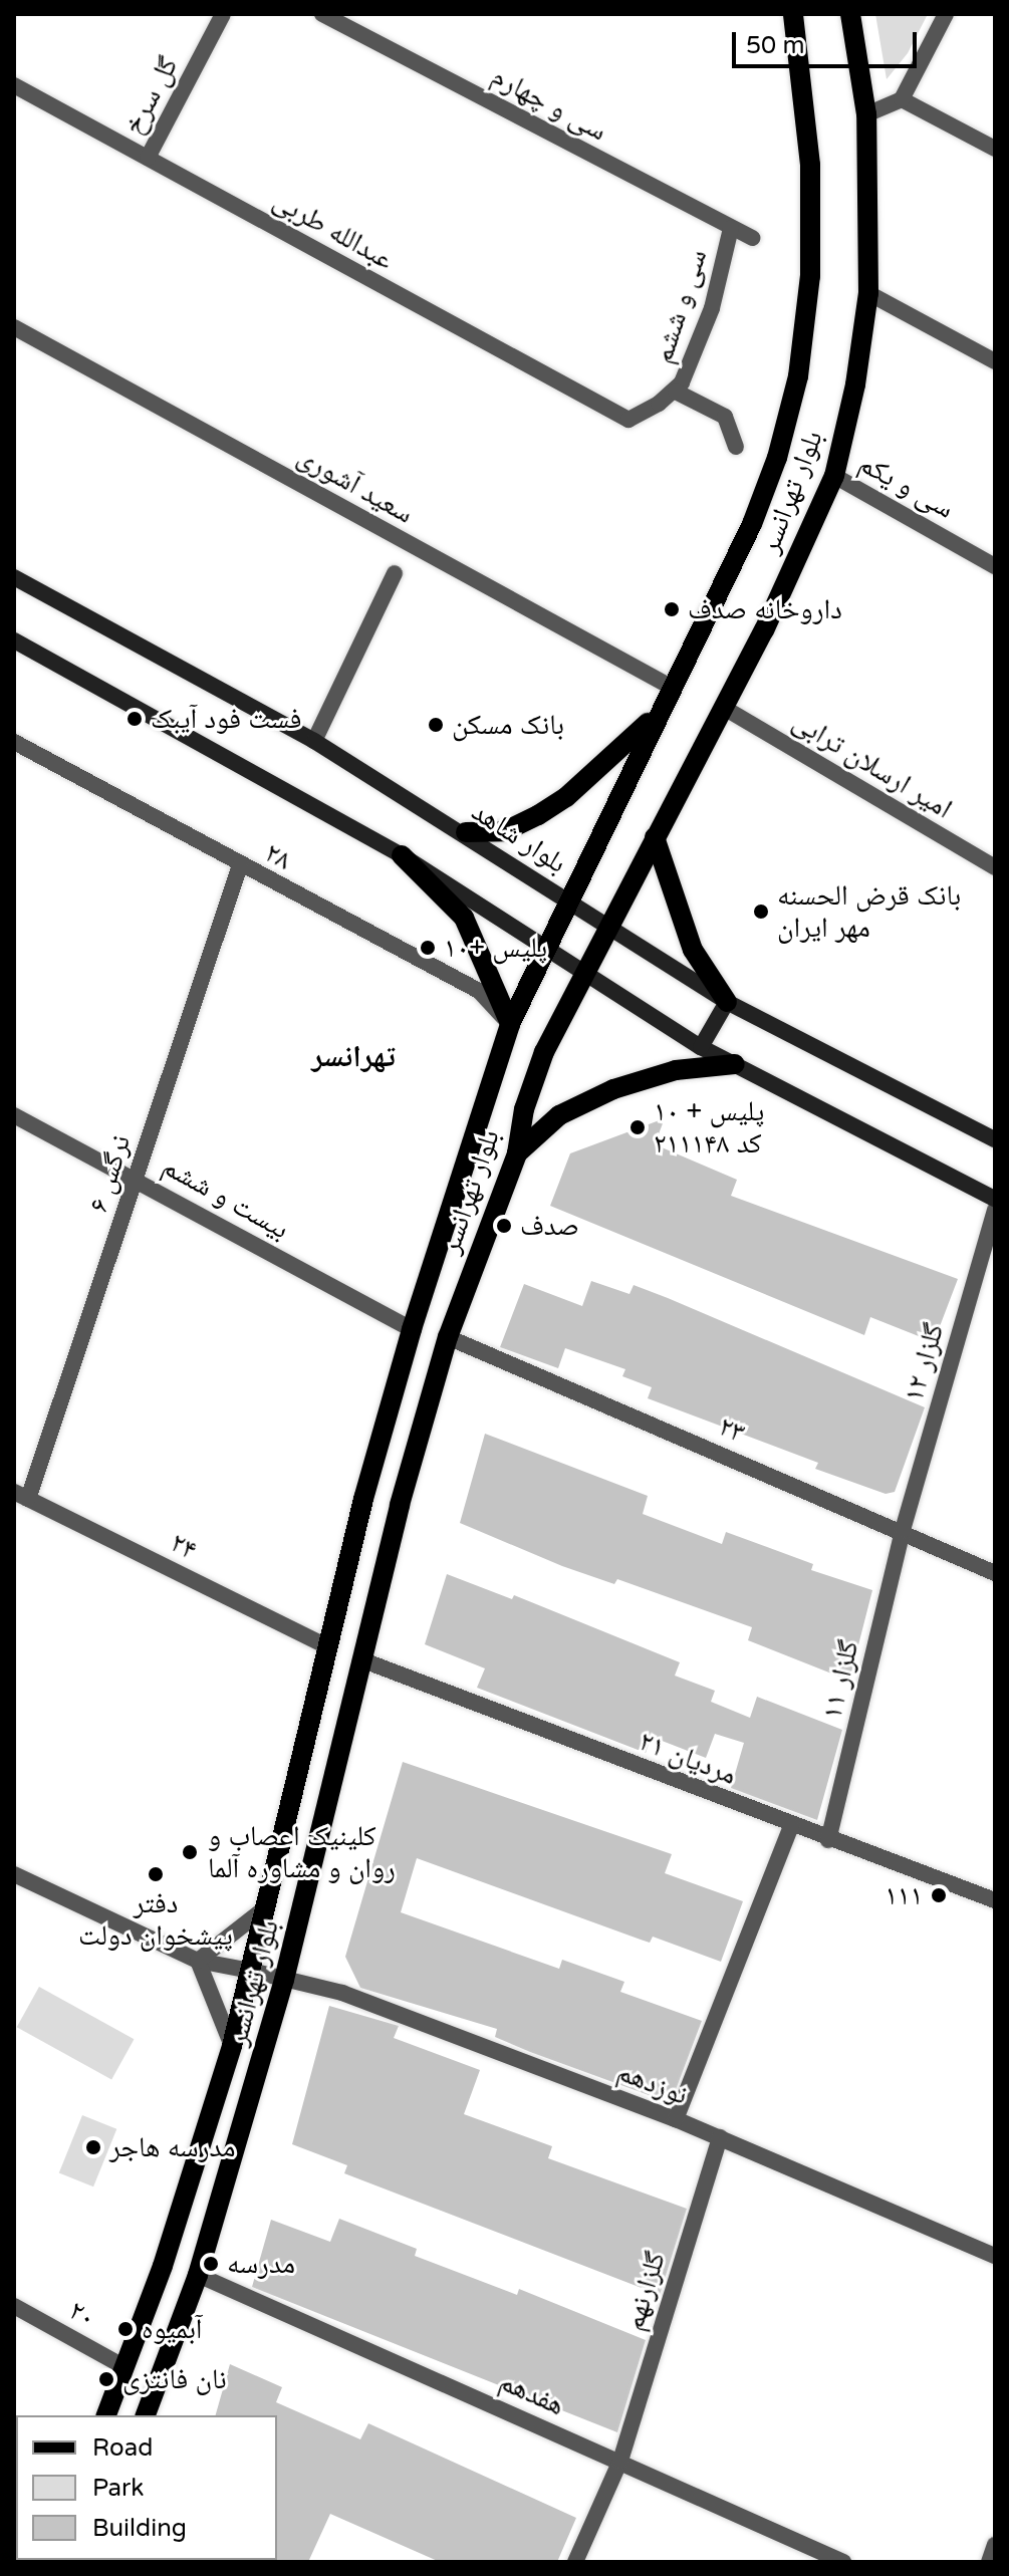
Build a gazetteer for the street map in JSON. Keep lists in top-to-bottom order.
{
  "streets": {
    "main road": ["بلوار تهرانسر", "بلوار شاهد"],
    "street": [
      "گل سرخ",
      "سی و چهارم",
      "عبدالله طربی",
      "سی و ششم",
      "سعید آشوری",
      "سی و یکم",
      "امیر ارسلان ترابی",
      "۲۸",
      "نرگس ۶",
      "بیست و ششم",
      "گلزار ۱۲",
      "۲۳",
      "۲۴",
      "گلزار ۱۱",
      "۲۱ مردیان",
      "نوزدهم",
      "گلزارنهم",
      "۲۰",
      "هفدهم"
    ]
  },
  "crossings": [
    ["گل سرخ", "عبدالله طربی"],
    ["سی و چهارم", "سی و ششم"],
    ["عبدالله طربی", "سی و ششم"],
    ["سعید آشوری", "بلوار تهرانسر"],
    ["سی و یکم", "بلوار تهرانسر"],
    ["بلوار تهرانسر", "امیر ارسلان ترابی"],
    ["بلوار تهرانسر", "بلوار شاهد"],
    ["بلوار تهرانسر", "۲۸"],
    ["بلوار تهرانسر", "بیست و ششم"],
    ["بلوار تهرانسر", "۲۳"],
    ["بلوار تهرانسر", "۲۴"],
    ["بلوار تهرانسر", "۲۱ مردیان"],
    ["بلوار تهرانسر", "نوزدهم"],
    ["بلوار تهرانسر", "۲۰"],
    ["بلوار تهرانسر", "هفدهم"],
    ["۲۸", "نرگس ۶"],
    ["نرگس ۶", "بیست و ششم"],
    ["نرگس ۶", "۲۴"],
    ["گلزار ۱۲", "۲۳"],
    ["گلزار ۱۲", "گلزار ۱۱"],
    ["۲۳", "گلزار ۱۱"],
    ["گلزار ۱۱", "۲۱ مردیان"],
    ["نوزدهم", "گلزارنهم"],
    ["گلزارنهم", "هفدهم"]
  ],
  "districts": ["تهرانسر"],
  "places": [
    "داروخانه صدف",
    "فست فود آیبک",
    "بانک مسکن",
    "بانک قرض الحسنه مهر ایران",
    "پلیس +۱۰",
    "پلیس + ۱۰ کد ۲۱۱۱۴۸",
    "صدف",
    "کلینیک اعصاب و روان و مشاوره آلما",
    "دفتر پیشخوان دولت",
    "۱۱۱",
    "مدرسه هاجر",
    "مدرسه",
    "آبمیوه",
    "نان فانتزی"
  ],
  "legend": ["Road", "Park", "Building"],
  "scale_bar": "50 m"
}
